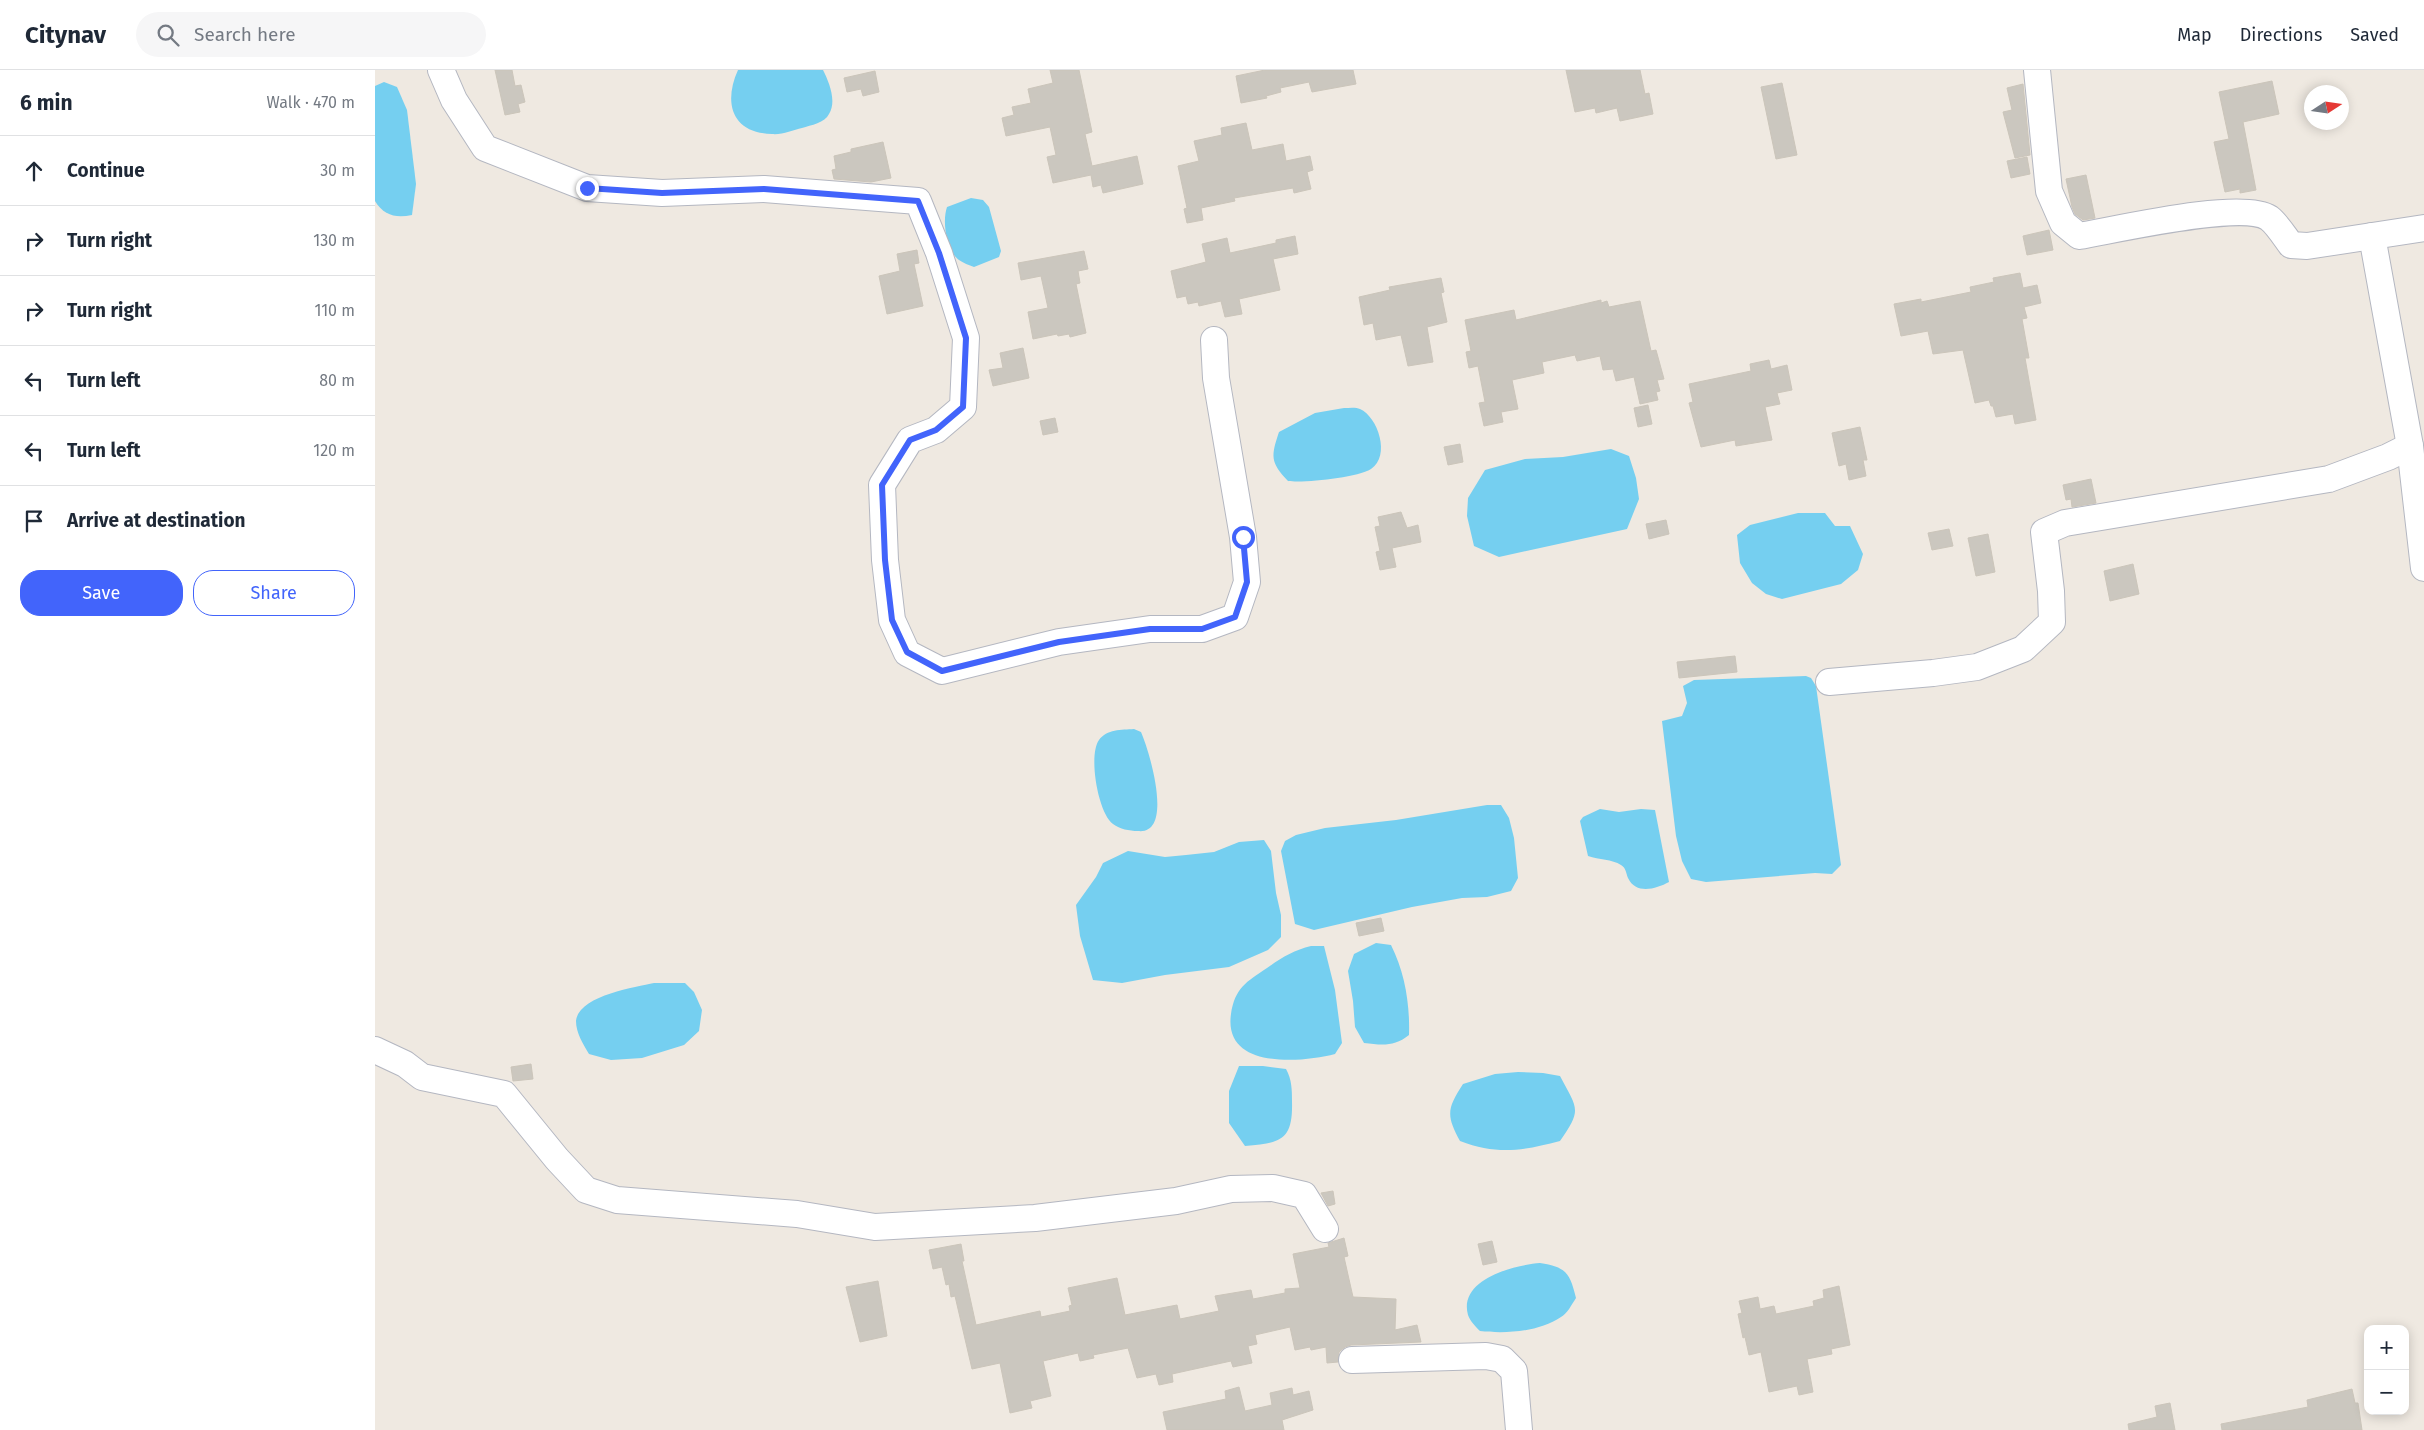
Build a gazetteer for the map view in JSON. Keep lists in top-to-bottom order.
{
  "north": "right",
  "page": {
    "header": "Citynav",
    "search": "Search here",
    "nav": ["Map", "Directions", "Saved"],
    "heading": ["6 min", "Walk · 470 m"],
    "list": [
      ["Continue", "30 m"],
      ["Turn right", "130 m"],
      ["Turn right", "110 m"],
      ["Turn left", "80 m"],
      ["Turn left", "120 m"],
      "Arrive at destination"
    ],
    "buttons": ["Save", "Share"],
    "map_buttons": ["+", "−"]
  }
}
